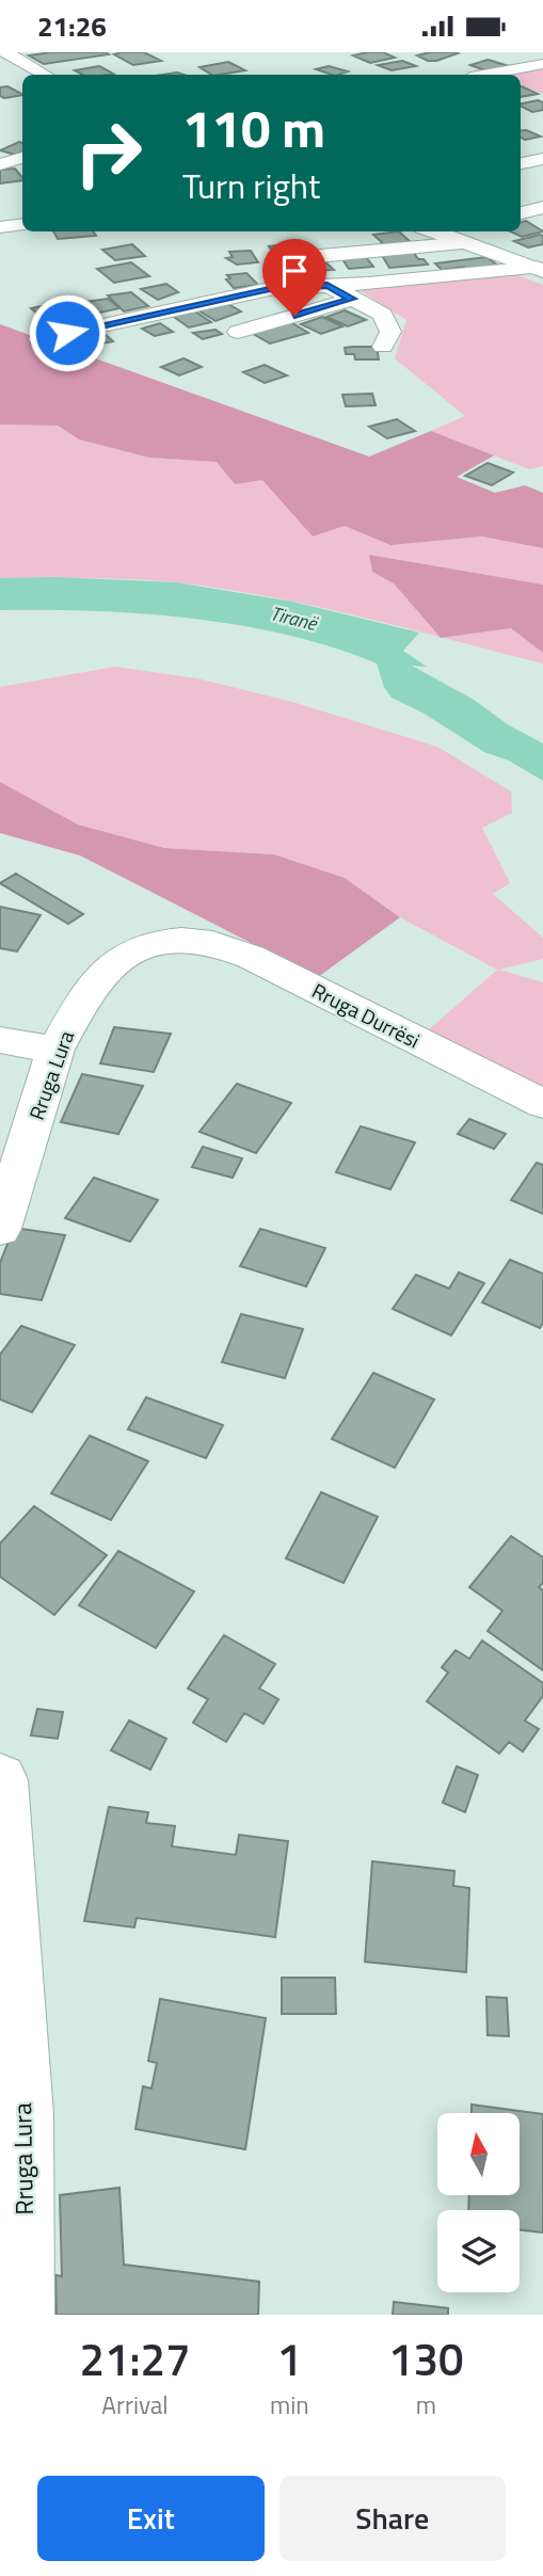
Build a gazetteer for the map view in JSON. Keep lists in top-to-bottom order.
{
  "streets": {
    "street": ["Rruga Durrësi", "Rruga Lura"]
  },
  "crossings": [
    ["Rruga Durrësi", "Rruga Lura"]
  ],
  "water": ["Tiranë"],
  "north": "top",
  "page": {
    "status": "21:26",
    "turn": ["110 m", "Turn right"],
    "eta": [
      "21:27",
      "Arrival",
      "1",
      "min",
      "130",
      "m"
    ],
    "buttons": ["Exit", "Share"]
  }
}
